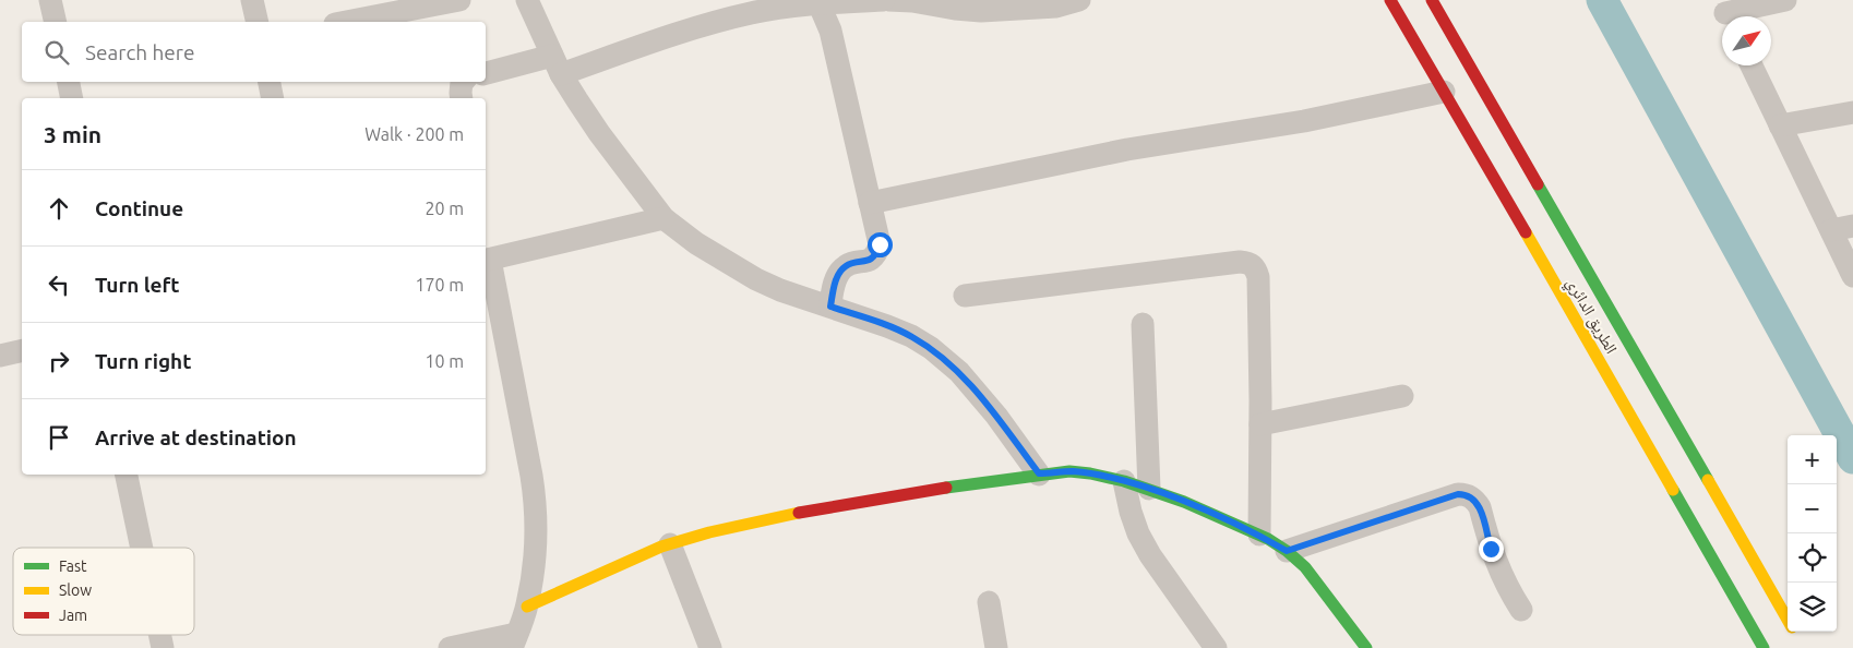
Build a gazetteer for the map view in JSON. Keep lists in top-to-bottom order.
{
  "streets": {
    "main road": ["الطريق الدائري"]
  },
  "legend": ["Fast", "Slow", "Jam"],
  "north": "top right",
  "page": {
    "search": "Search here",
    "heading": ["3 min", "Walk · 200 m"],
    "list": [
      ["Continue", "20 m"],
      ["Turn left", "170 m"],
      ["Turn right", "10 m"],
      "Arrive at destination"
    ],
    "map_buttons": ["+", "−"]
  }
}
